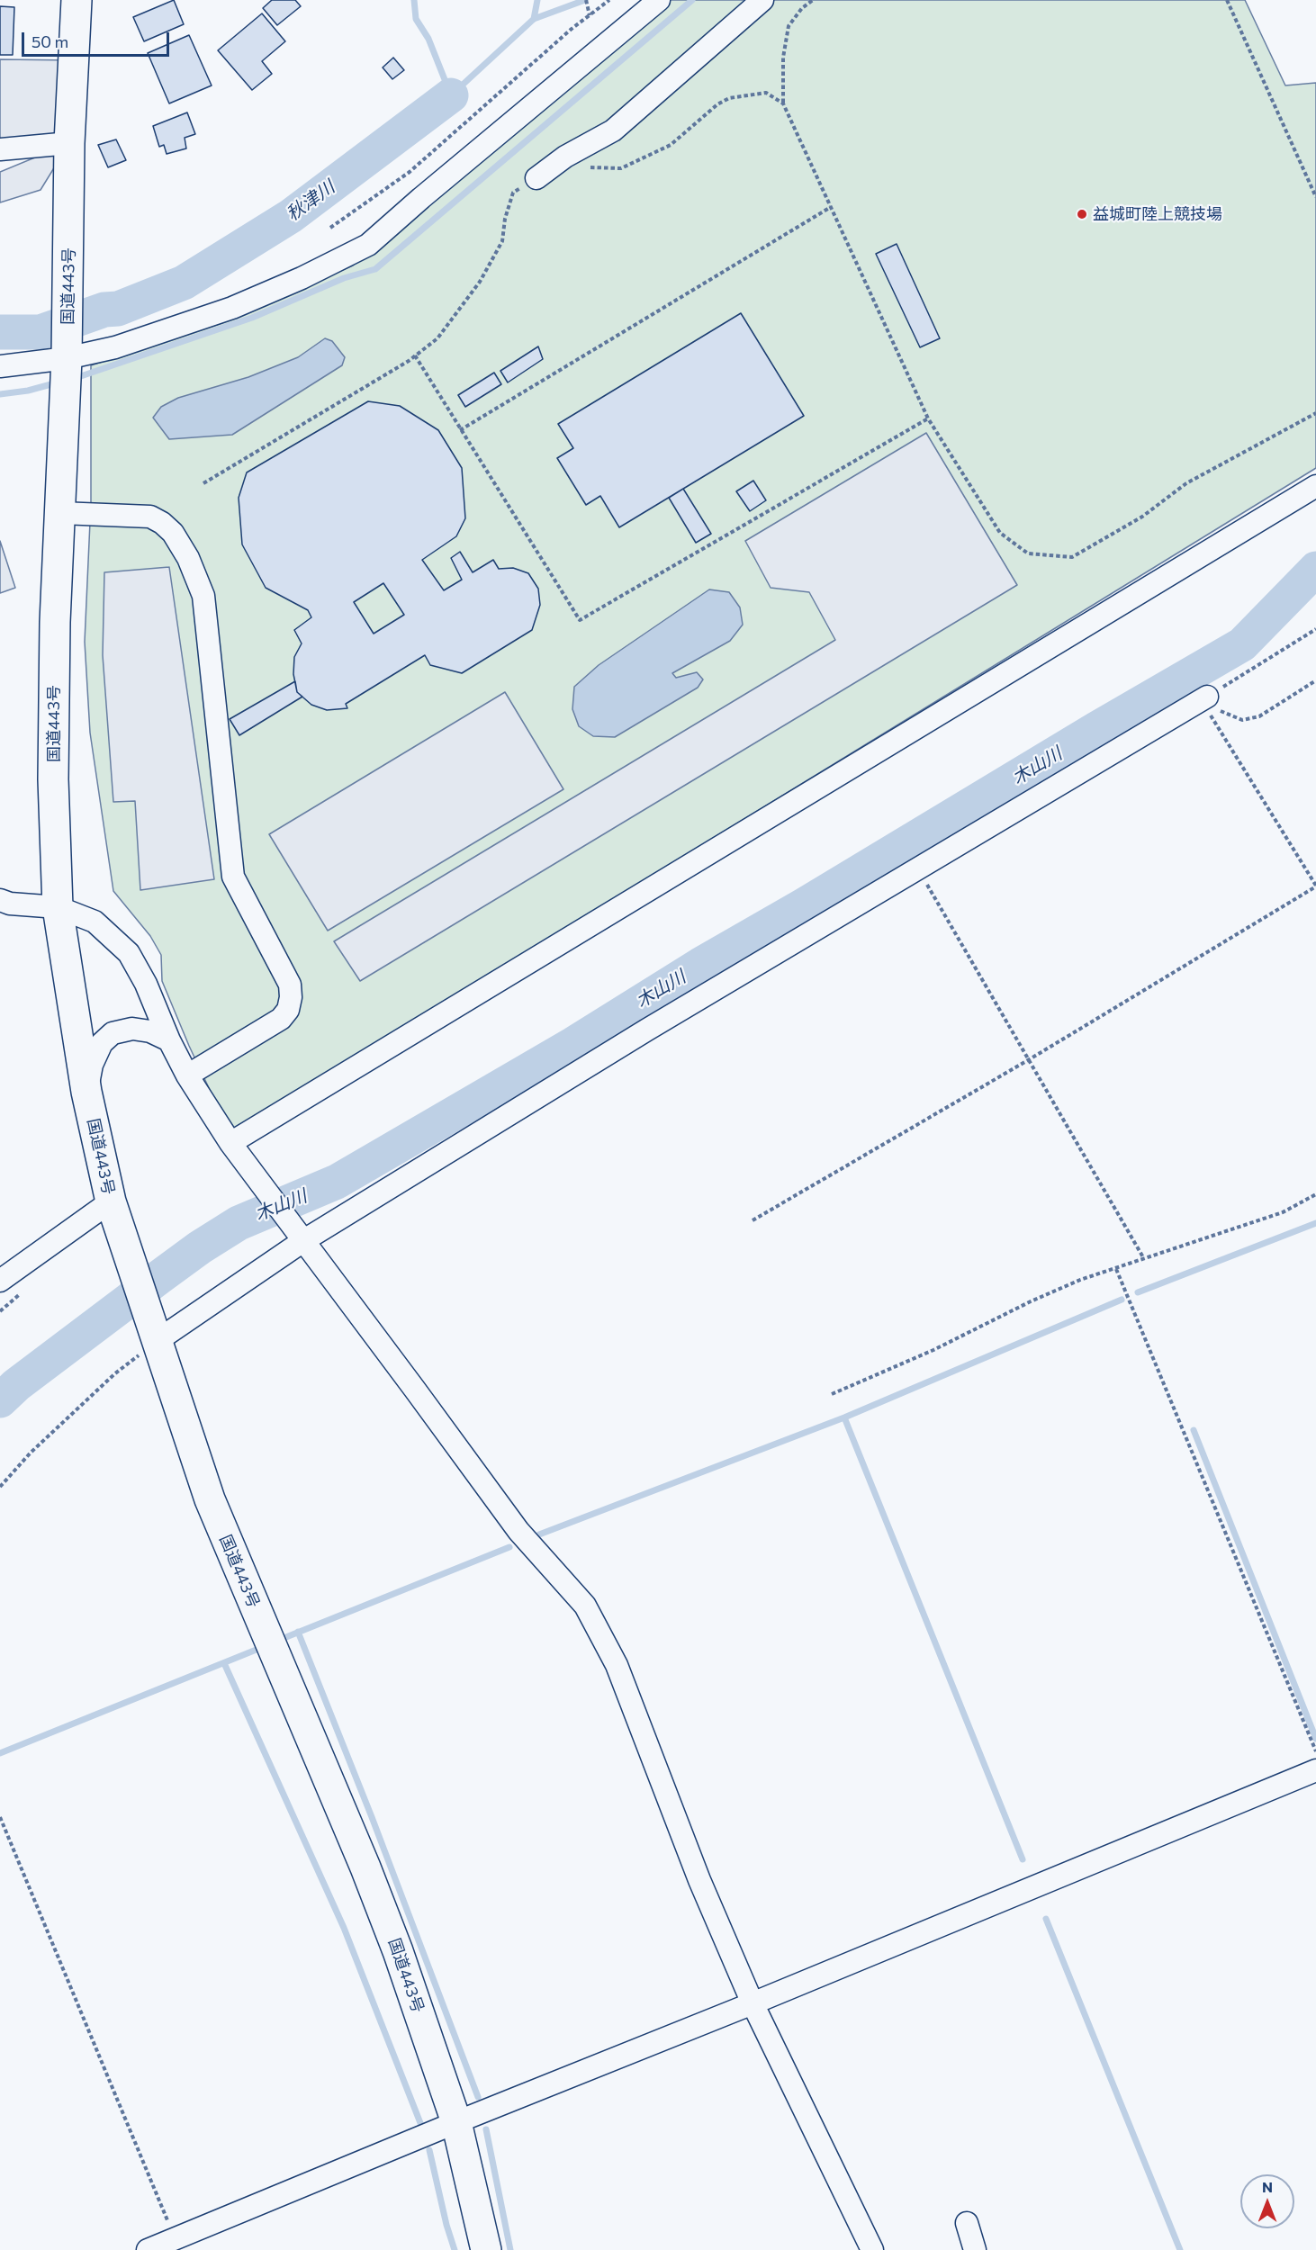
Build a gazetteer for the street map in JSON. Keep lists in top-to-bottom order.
{
  "streets": {
    "highway": ["国道443号"]
  },
  "water": ["秋津川", "木山川"],
  "places": ["益城町陸上競技場"],
  "scale_bar": "50 m",
  "north": "top"
}
